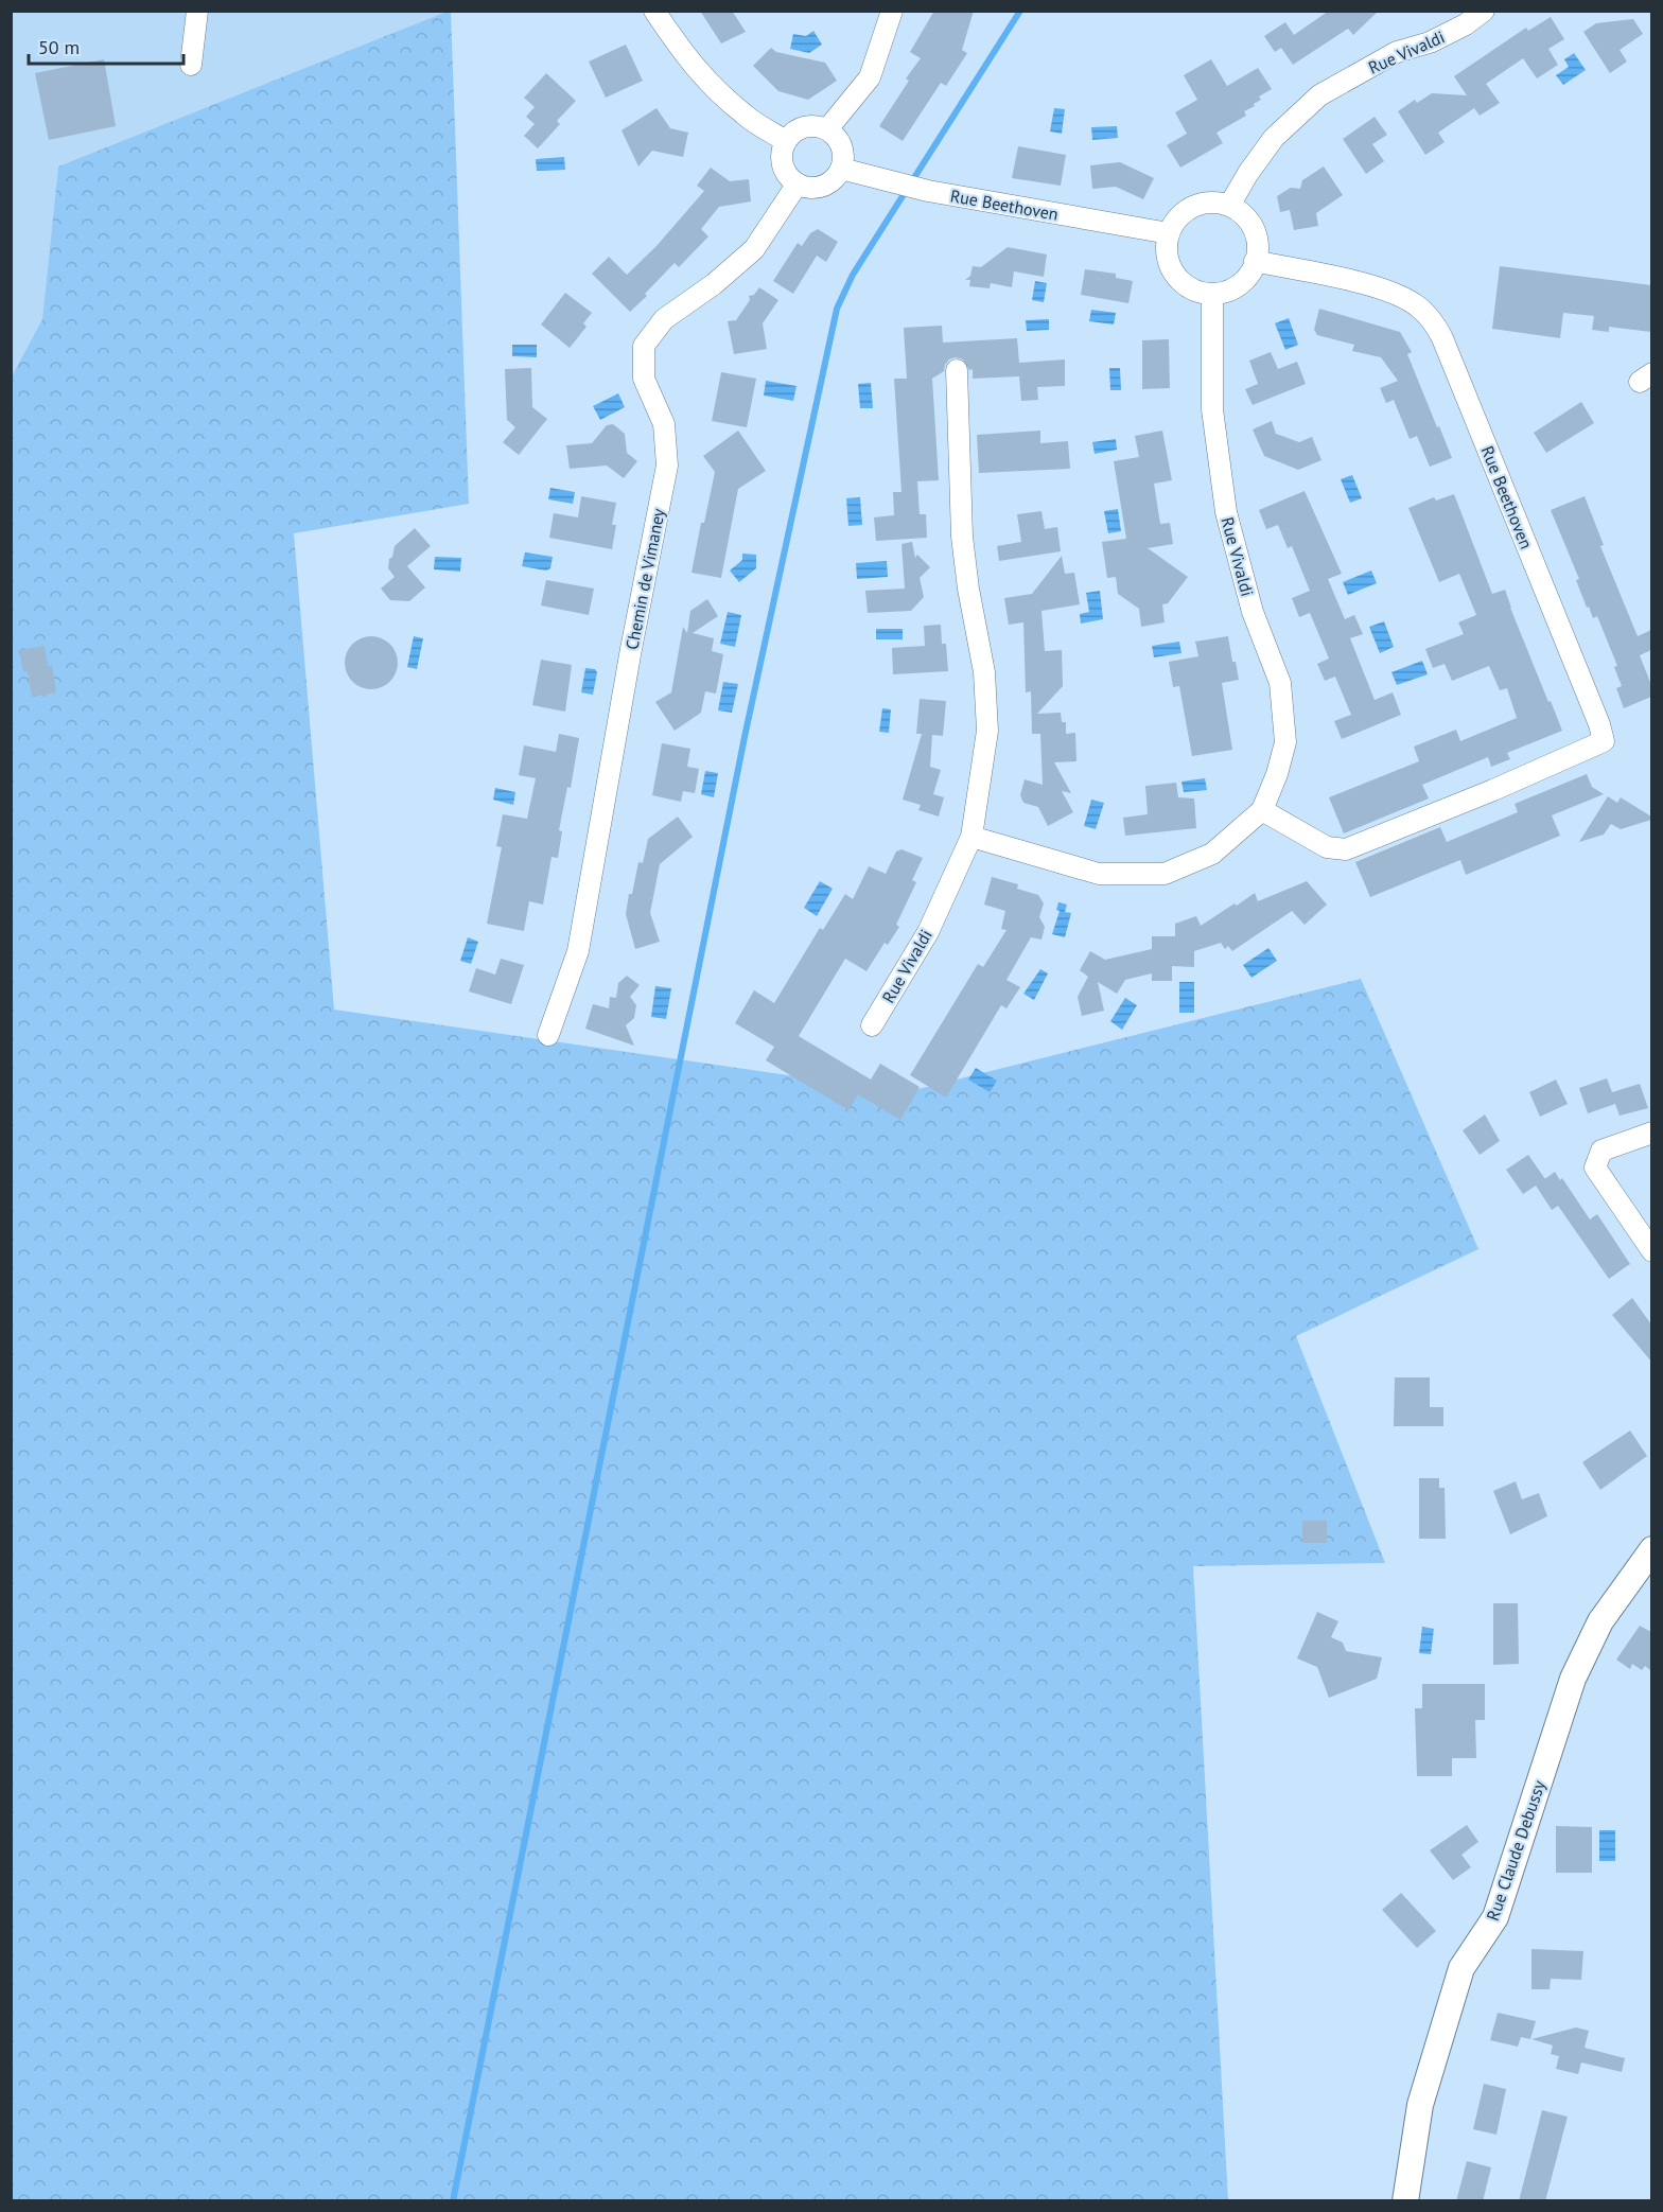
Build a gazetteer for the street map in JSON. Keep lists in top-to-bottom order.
{
  "streets": {
    "street": [
      "Rue Vivaldi",
      "Rue Beethoven",
      "Chemin de Vimaney",
      "Rue Claude Debussy"
    ]
  },
  "crossings": [
    ["Rue Vivaldi", "Rue Beethoven"],
    ["Rue Beethoven", "Chemin de Vimaney"]
  ],
  "scale_bar": "50 m"
}
